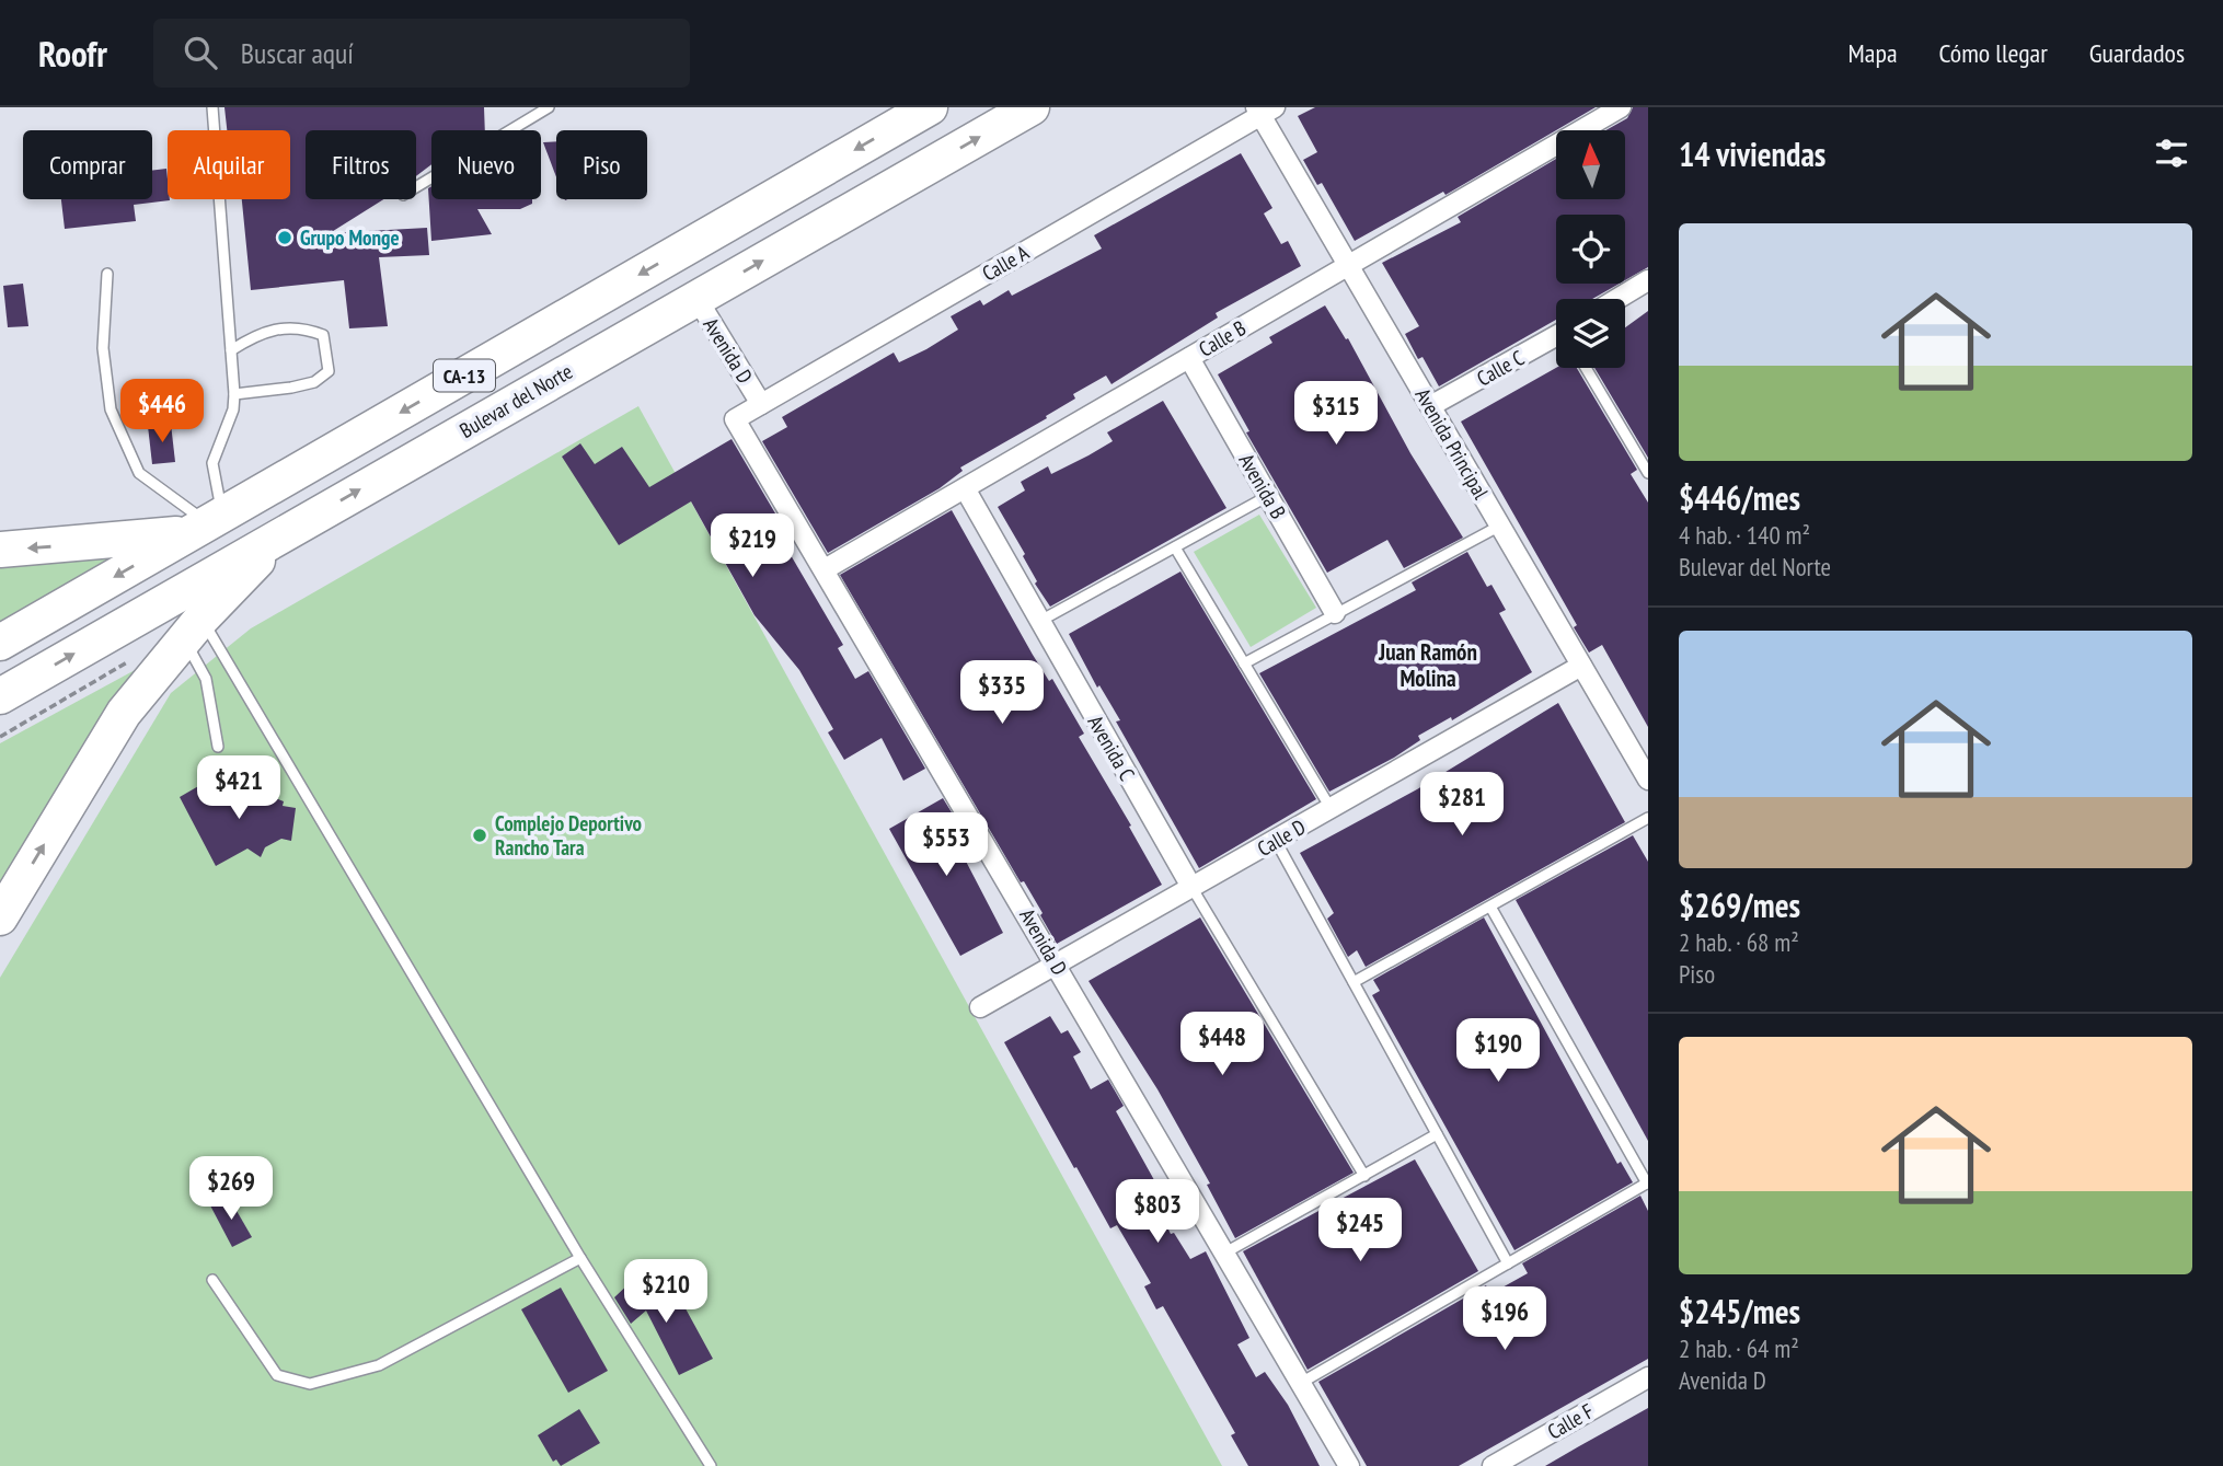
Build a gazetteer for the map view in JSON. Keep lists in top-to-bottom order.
{
  "streets": {
    "highway": ["CA-13", "Bulevar del Norte"],
    "street": [
      "Calle A",
      "Calle B",
      "Avenida D",
      "Calle C",
      "Avenida Principal",
      "Avenida B",
      "Avenida C",
      "Calle D",
      "Calle F"
    ]
  },
  "crossings": [
    ["Calle A", "Avenida D"],
    ["Calle A", "Avenida Principal"],
    ["Calle B", "Avenida D"],
    ["Calle B", "Avenida Principal"],
    ["Calle B", "Avenida B"],
    ["Calle B", "Avenida C"],
    ["Avenida D", "Bulevar del Norte"],
    ["Avenida D", "Calle D"],
    ["Calle C", "Avenida Principal"],
    ["Avenida Principal", "Calle D"],
    ["Avenida C", "Calle D"]
  ],
  "districts": ["Juan Ramón Molina"],
  "places": ["Grupo Monge", "Complejo Deportivo Rancho Tara"],
  "north": "top",
  "page": {
    "header": "Roofr",
    "search": "Buscar aquí",
    "nav": ["Mapa", "Cómo llegar", "Guardados"],
    "heading": "14 viviendas",
    "chip": [
      "Comprar",
      "Alquilar",
      "Filtros",
      "Nuevo",
      "Piso"
    ],
    "list": [
      {
        "name": "$446/mes",
        "note": "4 hab. · 140 m² · Bulevar del Norte"
      },
      {
        "name": "$269/mes",
        "note": "2 hab. · 68 m² · Piso"
      },
      {
        "name": "$245/mes",
        "note": "2 hab. · 64 m² · Avenida D"
      }
    ],
    "price": [
      "$446",
      "$315",
      "$219",
      "$335",
      "$421",
      "$281",
      "$553",
      "$448",
      "$190",
      "$269",
      "$803",
      "$245",
      "$210",
      "$196"
    ]
  }
}
